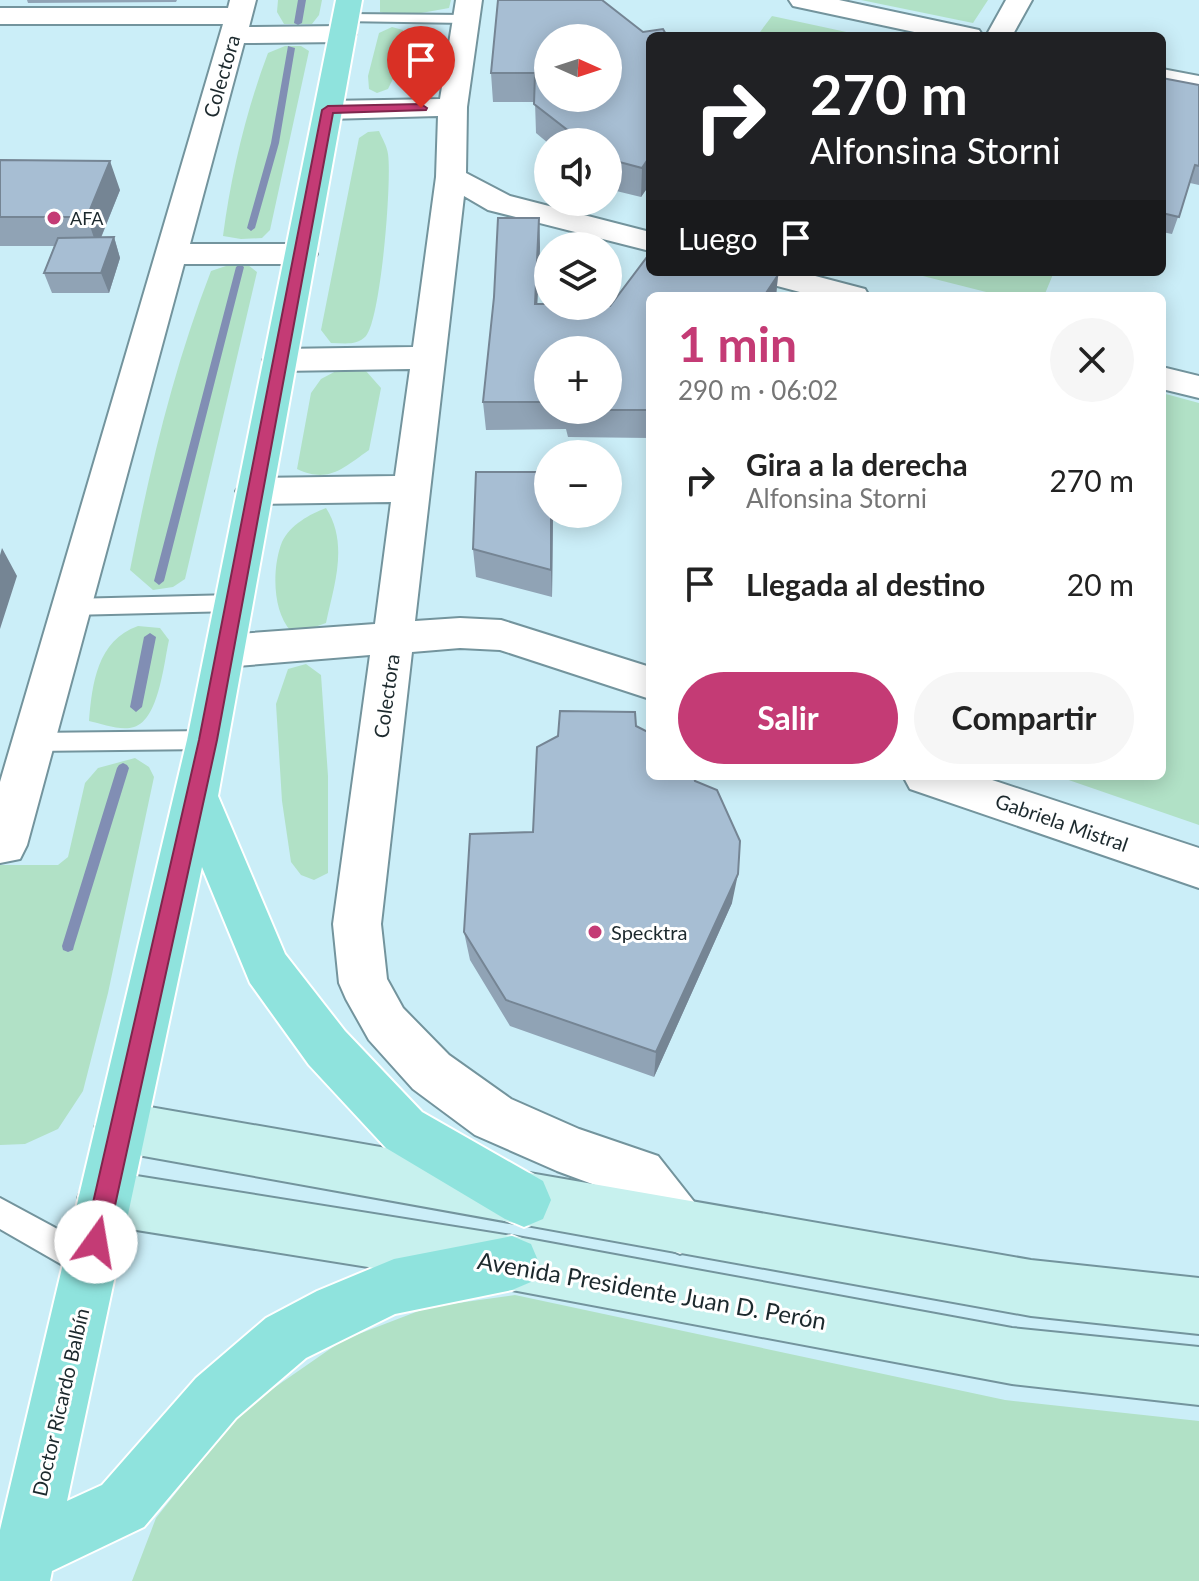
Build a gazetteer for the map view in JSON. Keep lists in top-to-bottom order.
{
  "streets": {
    "main road": ["Avenida Presidente Juan D. Perón", "Doctor Ricardo Balbín"],
    "street": ["Colectora", "Gabriela Mistral"]
  },
  "crossings": [
    ["Avenida Presidente Juan D. Perón", "Doctor Ricardo Balbín"]
  ],
  "places": ["AFA", "Specktra"],
  "north": "right",
  "page": {
    "map_buttons": ["+", "−"],
    "turn": ["270 m", "Alfonsina Storni"],
    "then": "Luego",
    "heading": ["1 min", "290 m · 06:02"],
    "list": [
      {
        "name": "Gira a la derecha",
        "note": "Alfonsina Storni",
        "value": "270 m"
      },
      {
        "name": "Llegada al destino",
        "value": "20 m"
      }
    ],
    "buttons": ["Salir", "Compartir"]
  }
}
